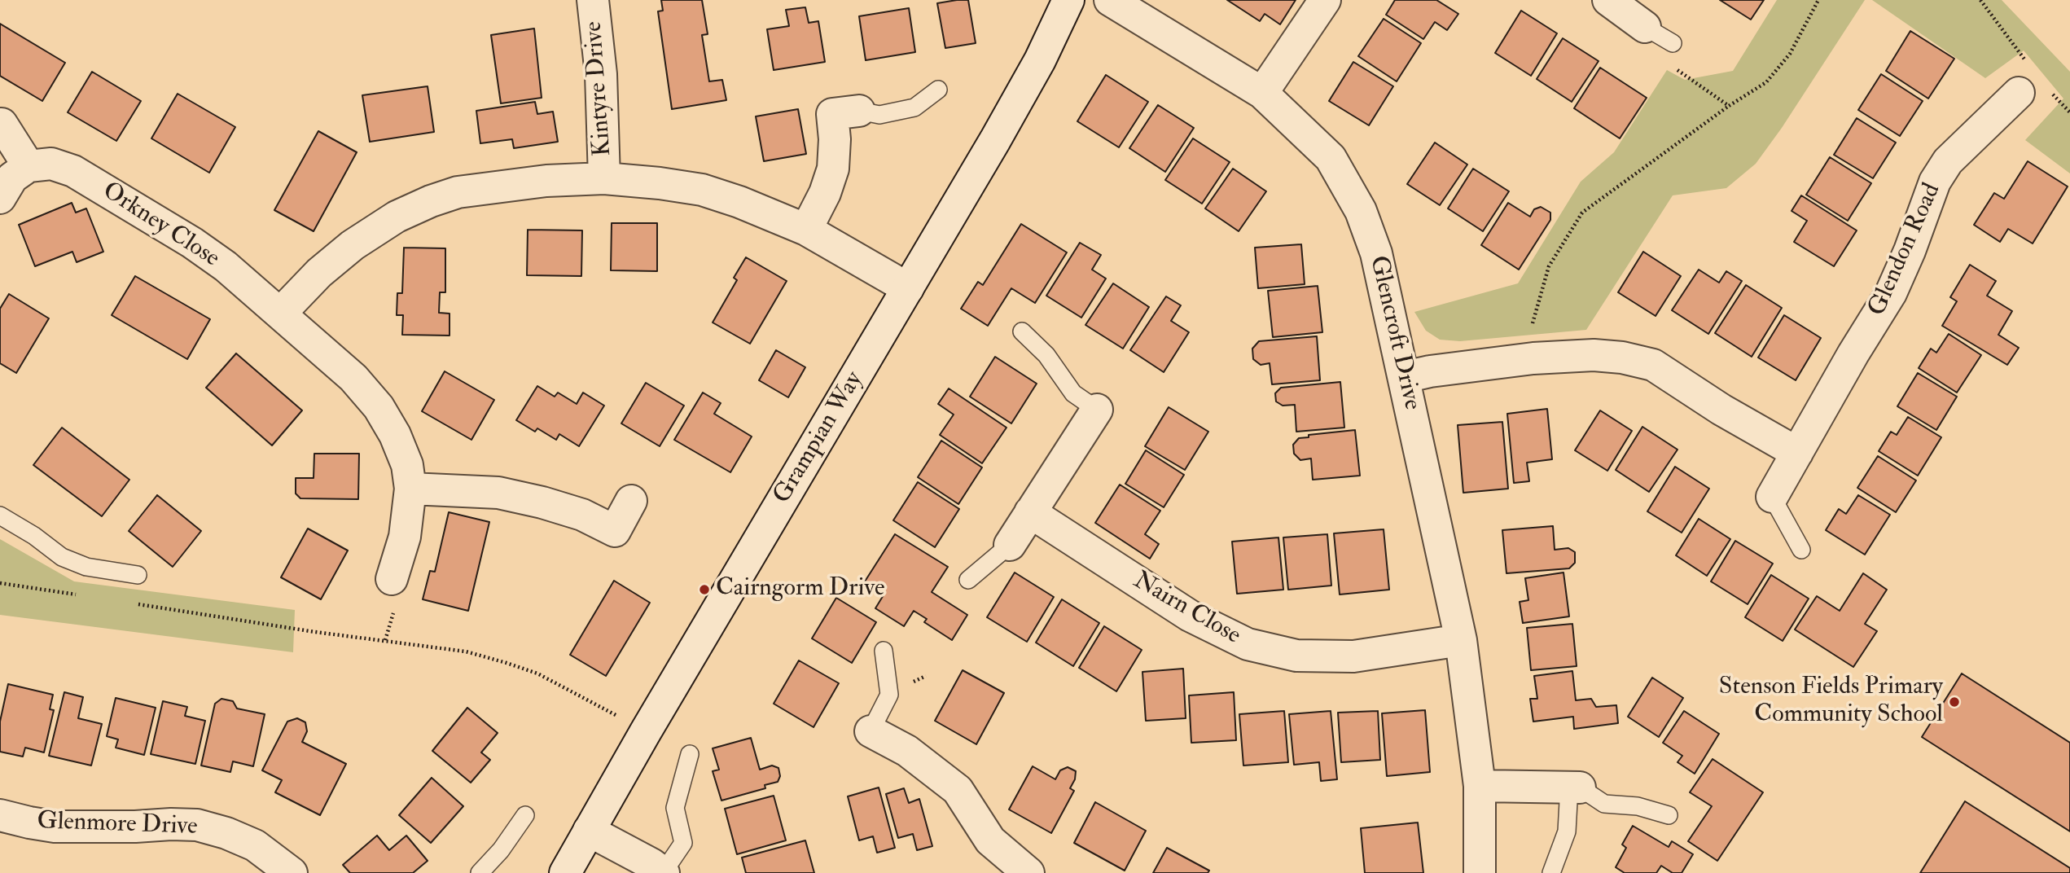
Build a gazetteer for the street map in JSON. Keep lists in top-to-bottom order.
{
  "streets": {
    "street": [
      "Kintyre Drive",
      "Orkney Close",
      "Glendon Road",
      "Glencroft Drive",
      "Grampian Way",
      "Nairn Close",
      "Glenmore Drive"
    ]
  },
  "crossings": [
    ["Glencroft Drive", "Nairn Close"]
  ],
  "places": ["Cairngorm Drive", "Stenson Fields Primary Community School"]
}
